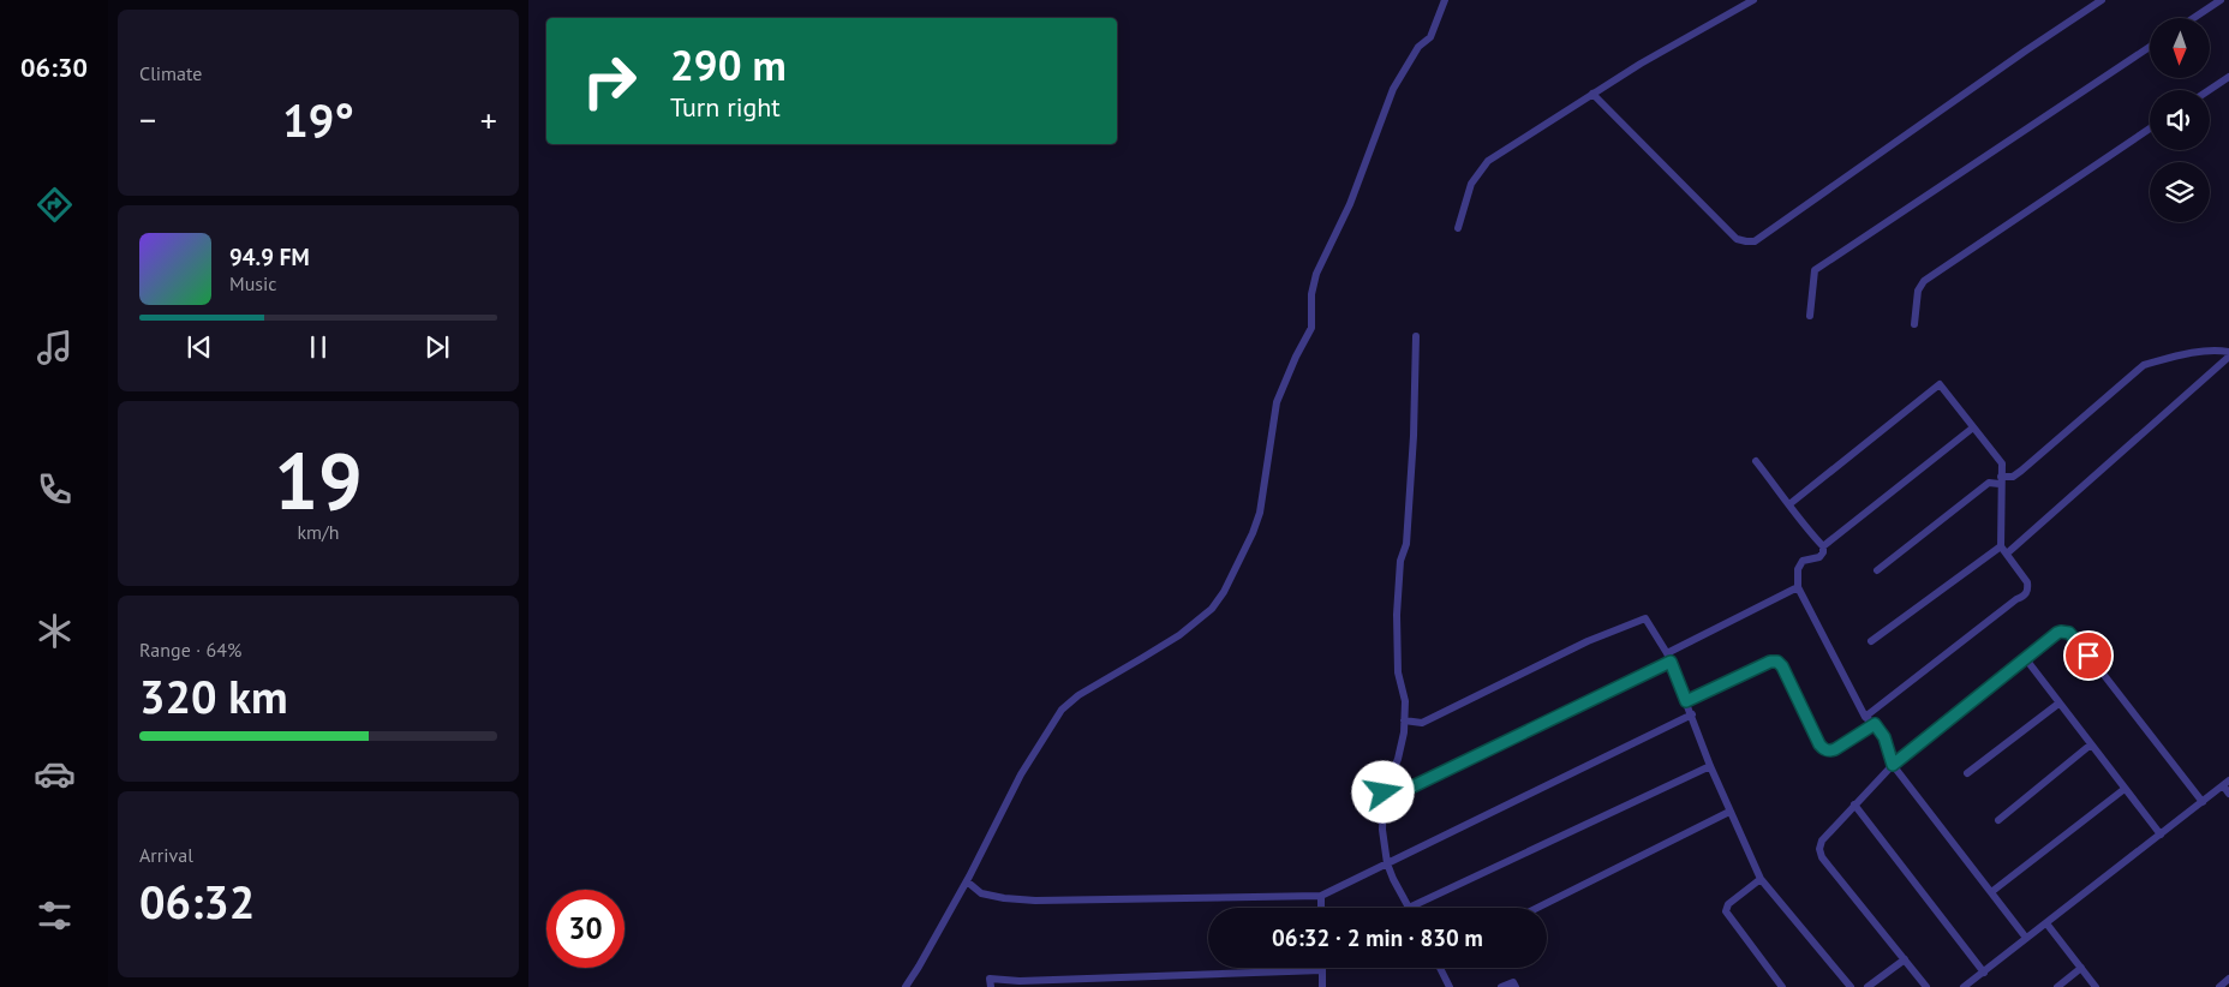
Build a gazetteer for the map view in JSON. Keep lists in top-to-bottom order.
{
  "north": "bottom",
  "page": {
    "tabs": "06:30",
    "tile": [
      "Climate",
      ["19", "km/h"],
      ["Range · 64%", "320 km"],
      ["Arrival", "06:32"]
    ],
    "turn": ["290 m", "Turn right"],
    "heat": ["−", "19°", "+"],
    "song": ["94.9 FM", "Music"],
    "limit": "30",
    "trip": "06:32 · 2 min · 830 m"
  }
}
